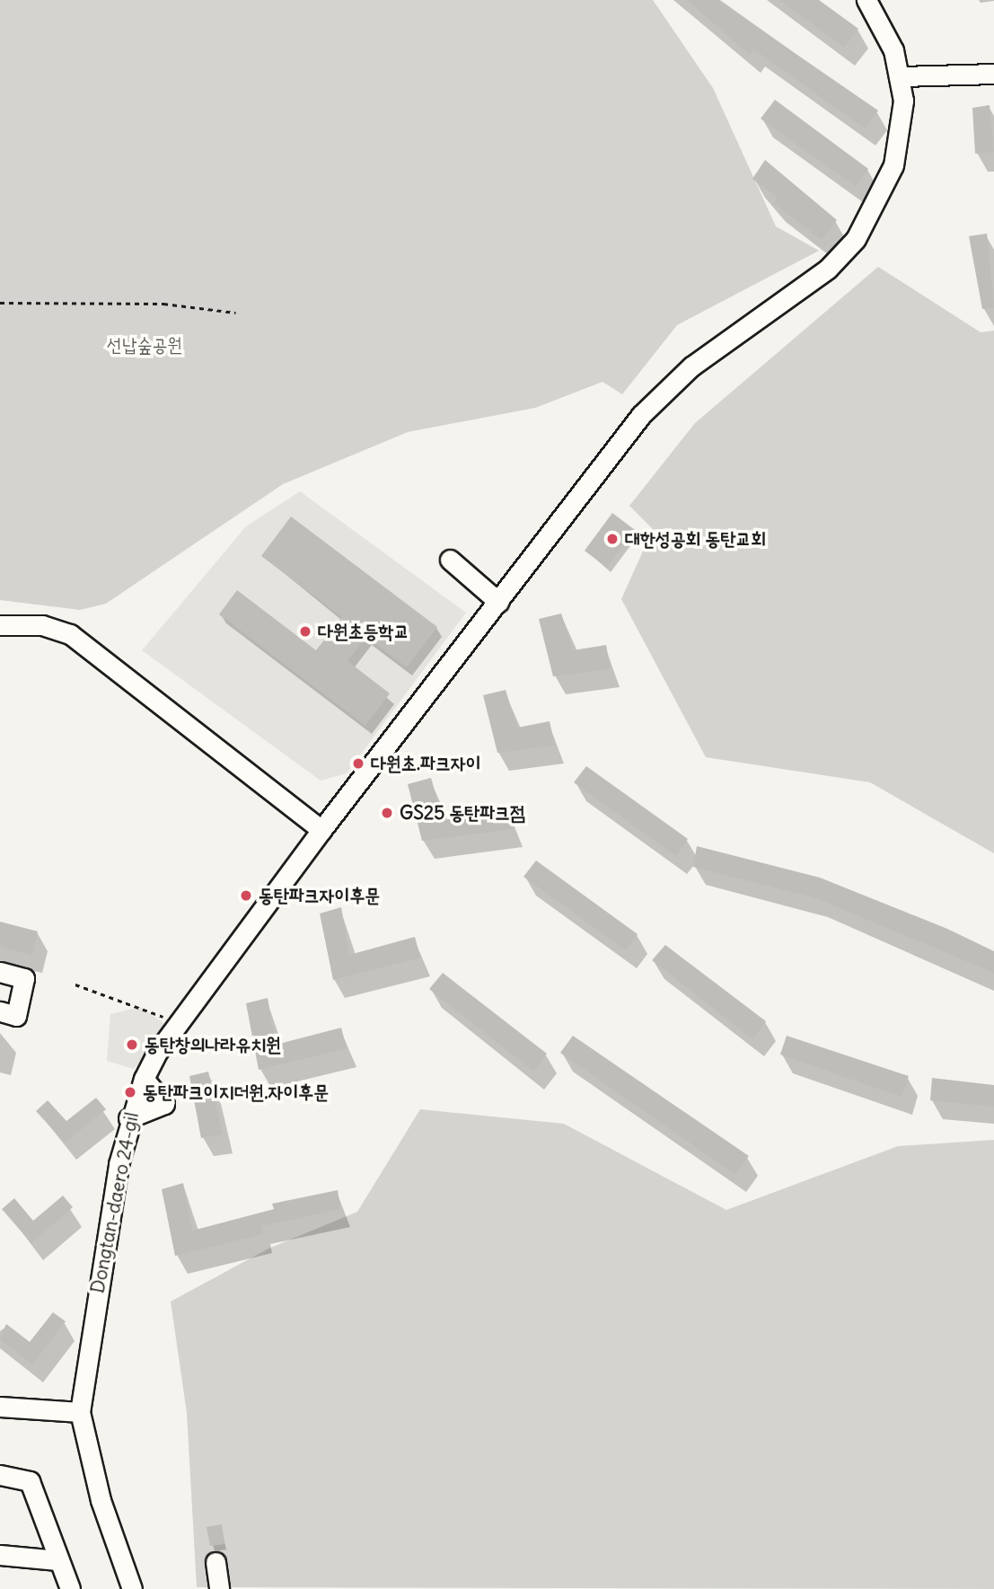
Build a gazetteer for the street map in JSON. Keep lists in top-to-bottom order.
{
  "streets": {
    "street": ["Dongtan-daero 24-gil"]
  },
  "parks": ["선납숲공원"],
  "places": [
    "대한성공회 동탄교회",
    "다원초등학교",
    "다원초.파크자이",
    "GS25 동탄파크점",
    "동탄파크자이후문",
    "동탄창의나라유치원",
    "동탄파크이지더원.자이후문"
  ]
}
